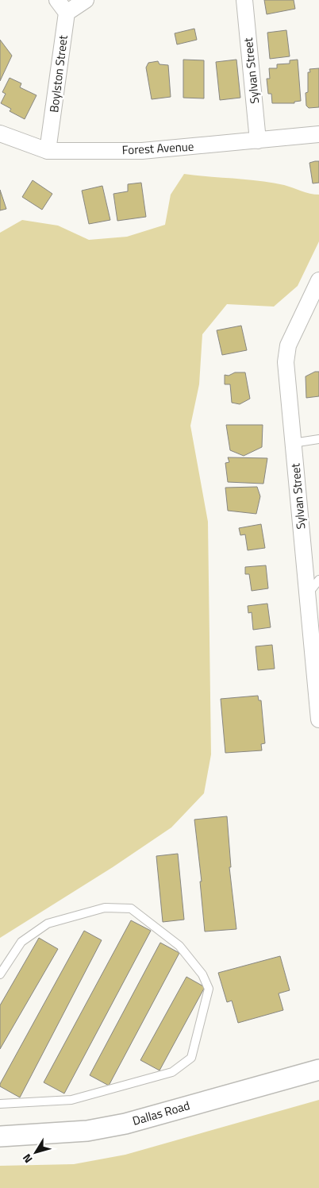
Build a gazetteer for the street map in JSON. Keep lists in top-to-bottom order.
{
  "streets": {
    "street": [
      "Sylvan Street",
      "Boylston Street",
      "Forest Avenue",
      "Dallas Road"
    ]
  },
  "crossings": [
    ["Sylvan Street", "Forest Avenue"],
    ["Boylston Street", "Forest Avenue"]
  ],
  "north": "bottom left"
}
